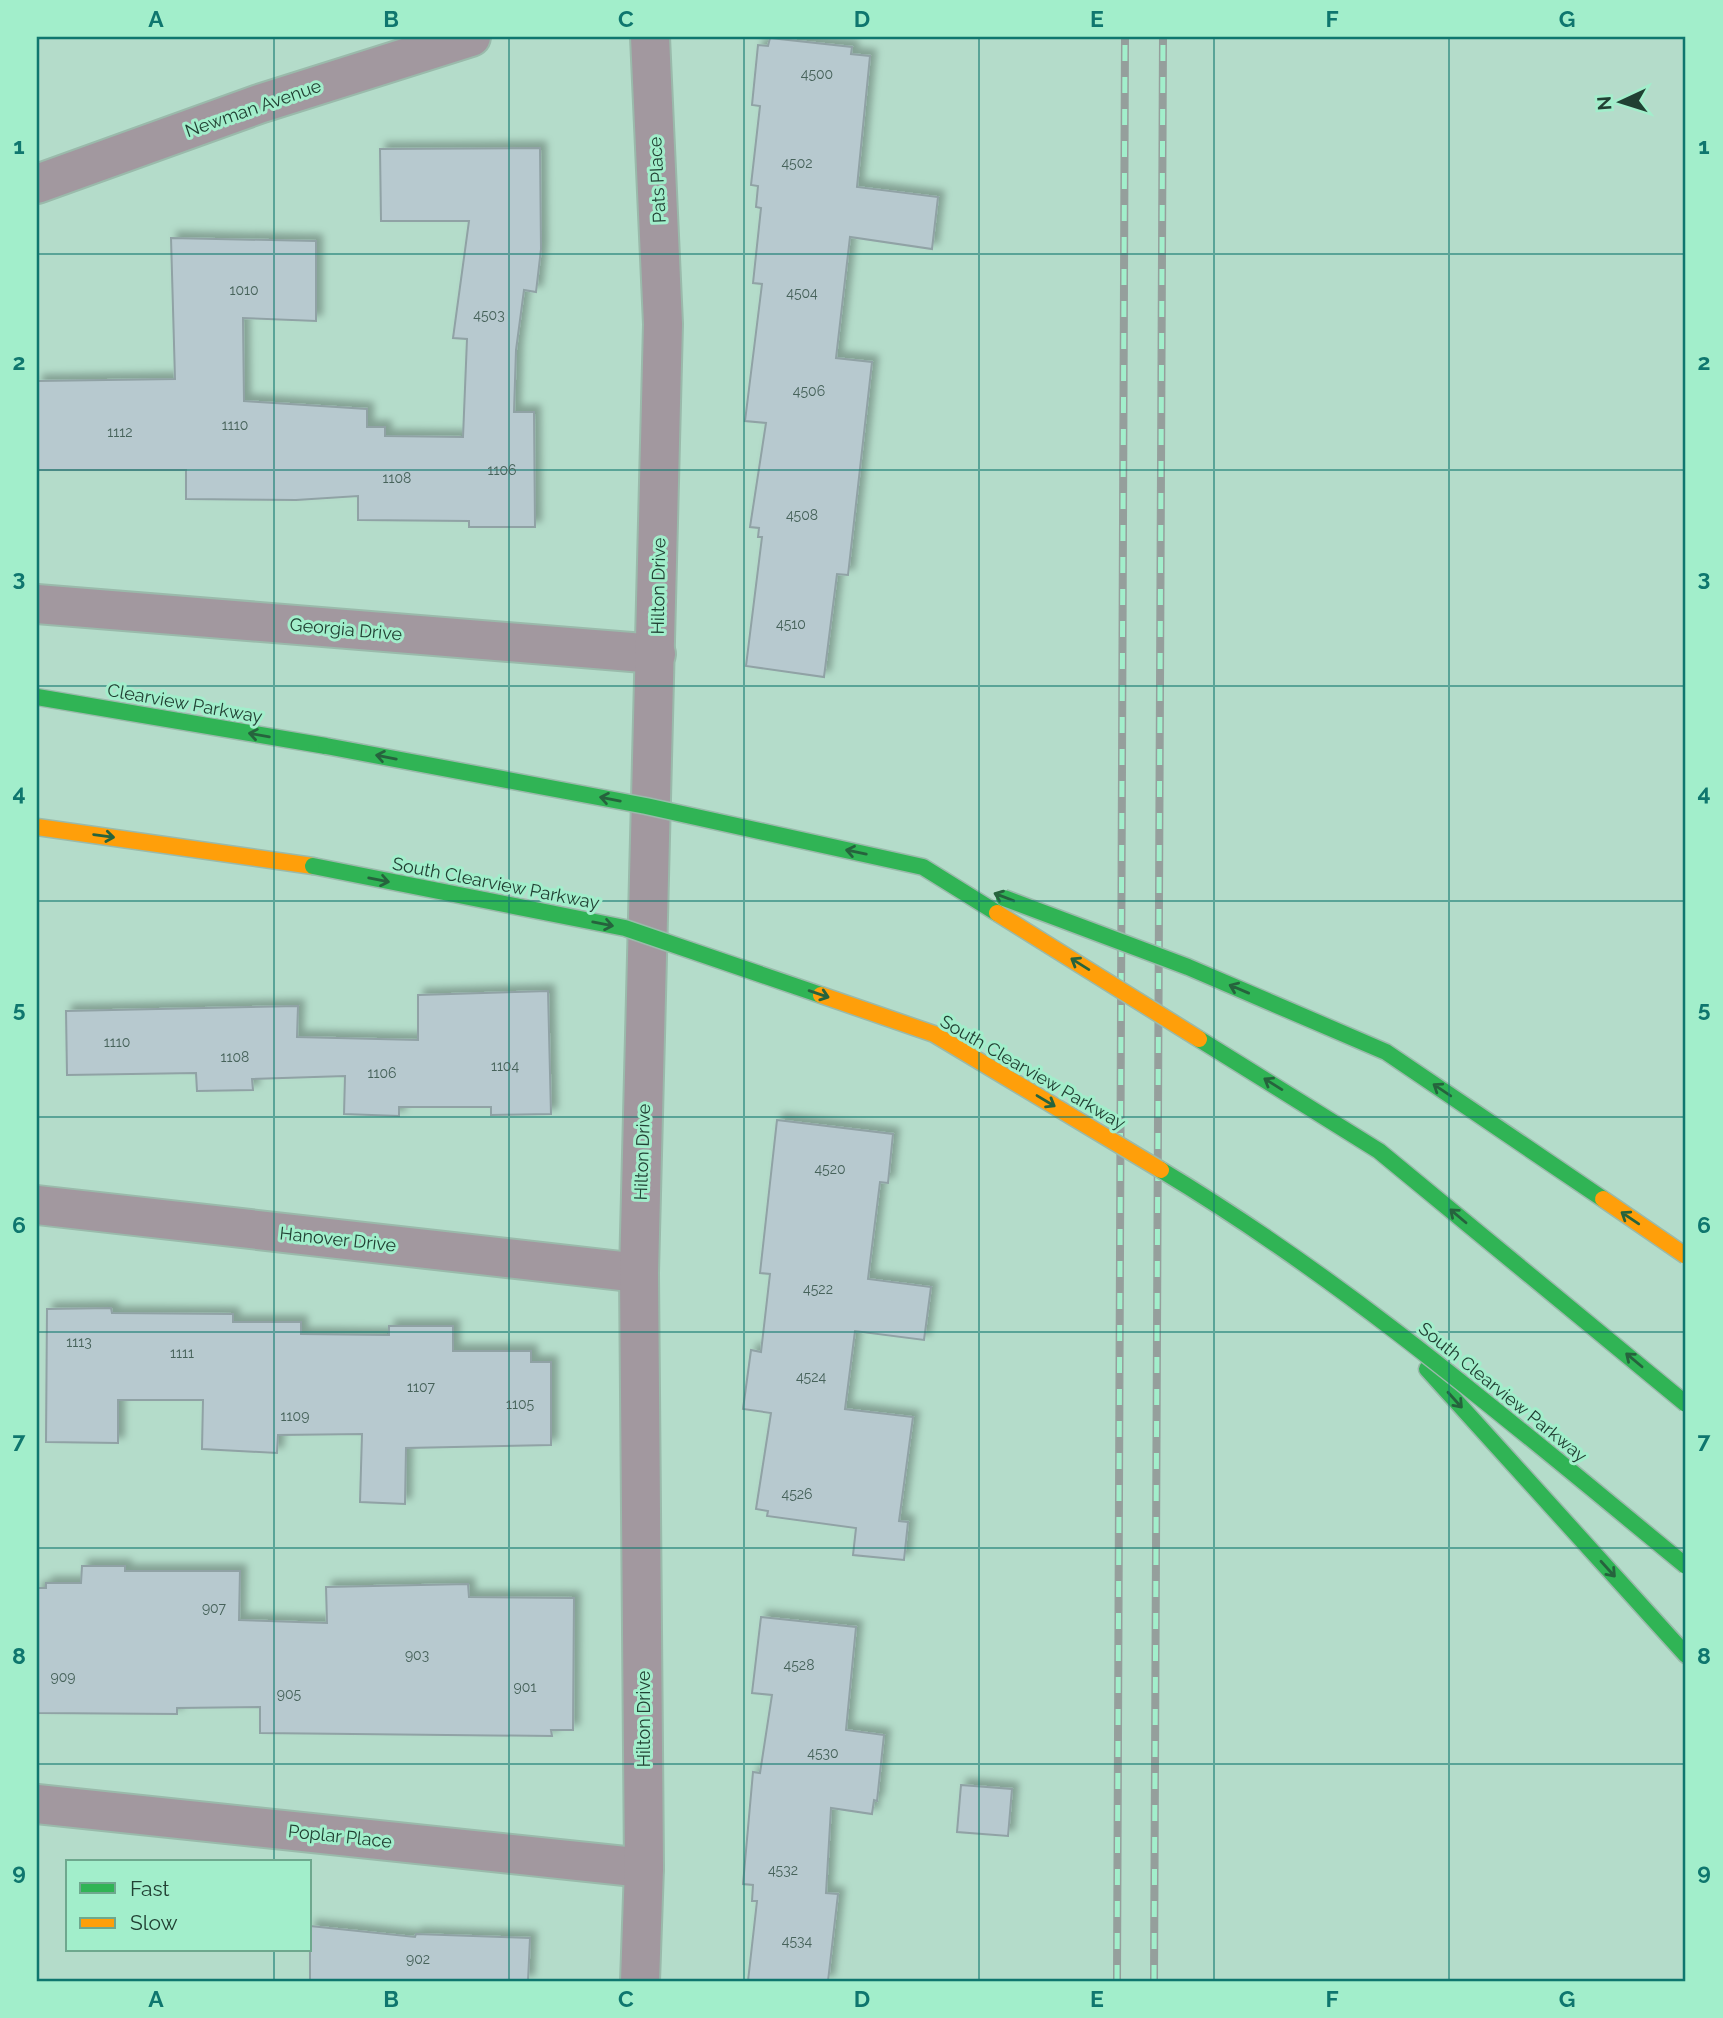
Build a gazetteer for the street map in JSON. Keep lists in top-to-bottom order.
{
  "streets": {
    "highway": ["Clearview Parkway", "South Clearview Parkway"],
    "street": [
      "Newman Avenue",
      "Pats Place",
      "Hilton Drive",
      "Georgia Drive",
      "Hanover Drive",
      "Poplar Place"
    ]
  },
  "crossings": [
    ["Pats Place", "Hilton Drive"],
    ["Hilton Drive", "Georgia Drive"],
    ["Hilton Drive", "Hanover Drive"],
    ["Hilton Drive", "Poplar Place"]
  ],
  "one_way": ["Clearview Parkway"],
  "house_numbers": [
    "4500",
    "4502",
    "1010",
    "4504",
    "4503",
    "4506",
    "1110",
    "1112",
    "1106",
    "1108",
    "4508",
    "4510",
    "1110",
    "1108",
    "1104",
    "1106",
    "4520",
    "4522",
    "1113",
    "1111",
    "4524",
    "1107",
    "1105",
    "1109",
    "4526",
    "907",
    "903",
    "4528",
    "909",
    "901",
    "905",
    "4530",
    "4532",
    "4534",
    "902"
  ],
  "legend": ["Fast", "Slow"],
  "north": "left",
  "grid": {
    "columns": [
      "A",
      "B",
      "C",
      "D",
      "E",
      "F",
      "G"
    ],
    "rows": [
      "1",
      "2",
      "3",
      "4",
      "5",
      "6",
      "7",
      "8",
      "9"
    ]
  }
}
